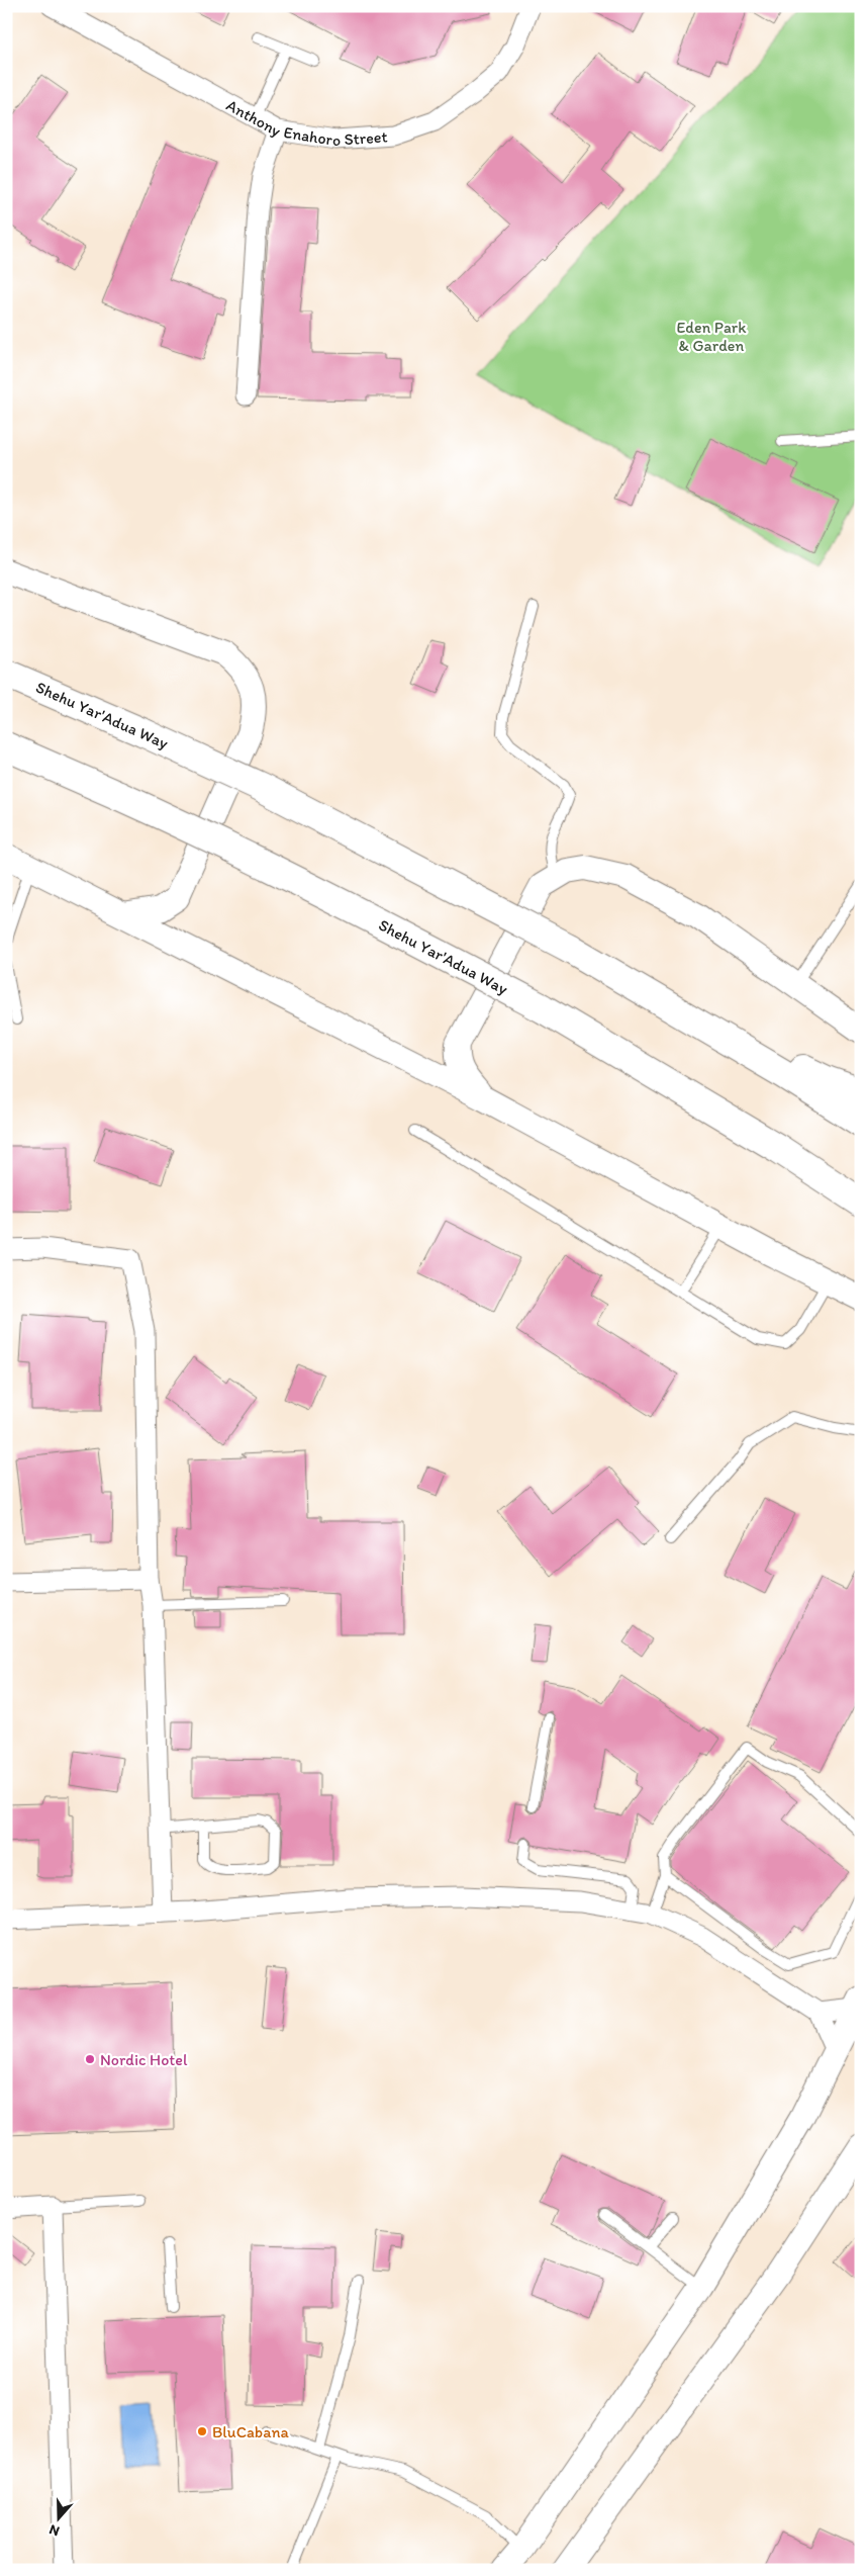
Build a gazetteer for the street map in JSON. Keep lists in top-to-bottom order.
{
  "streets": {
    "highway": ["Shehu Yar'Adua Way"],
    "street": ["Anthony Enahoro Street"]
  },
  "parks": ["Eden Park & Garden"],
  "places": ["Nordic Hotel", "BluCabana"],
  "north": "bottom"
}
